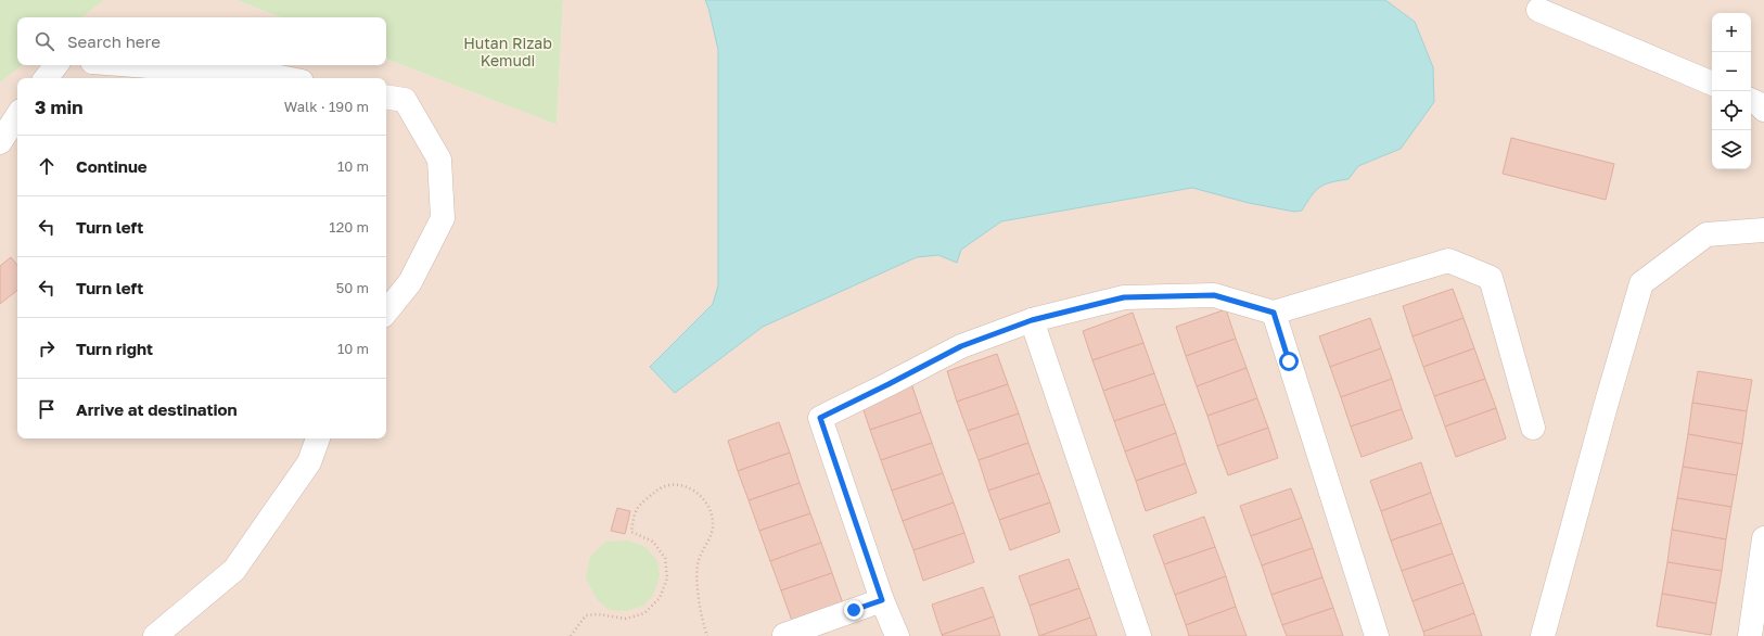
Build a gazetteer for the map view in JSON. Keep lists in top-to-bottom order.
{
  "parks": ["Hutan Rizab Kemudi"],
  "page": {
    "map_buttons": ["+", "−"],
    "search": "Search here",
    "heading": ["3 min", "Walk · 190 m"],
    "list": [
      ["Continue", "10 m"],
      ["Turn left", "120 m"],
      ["Turn left", "50 m"],
      ["Turn right", "10 m"],
      "Arrive at destination"
    ]
  }
}
